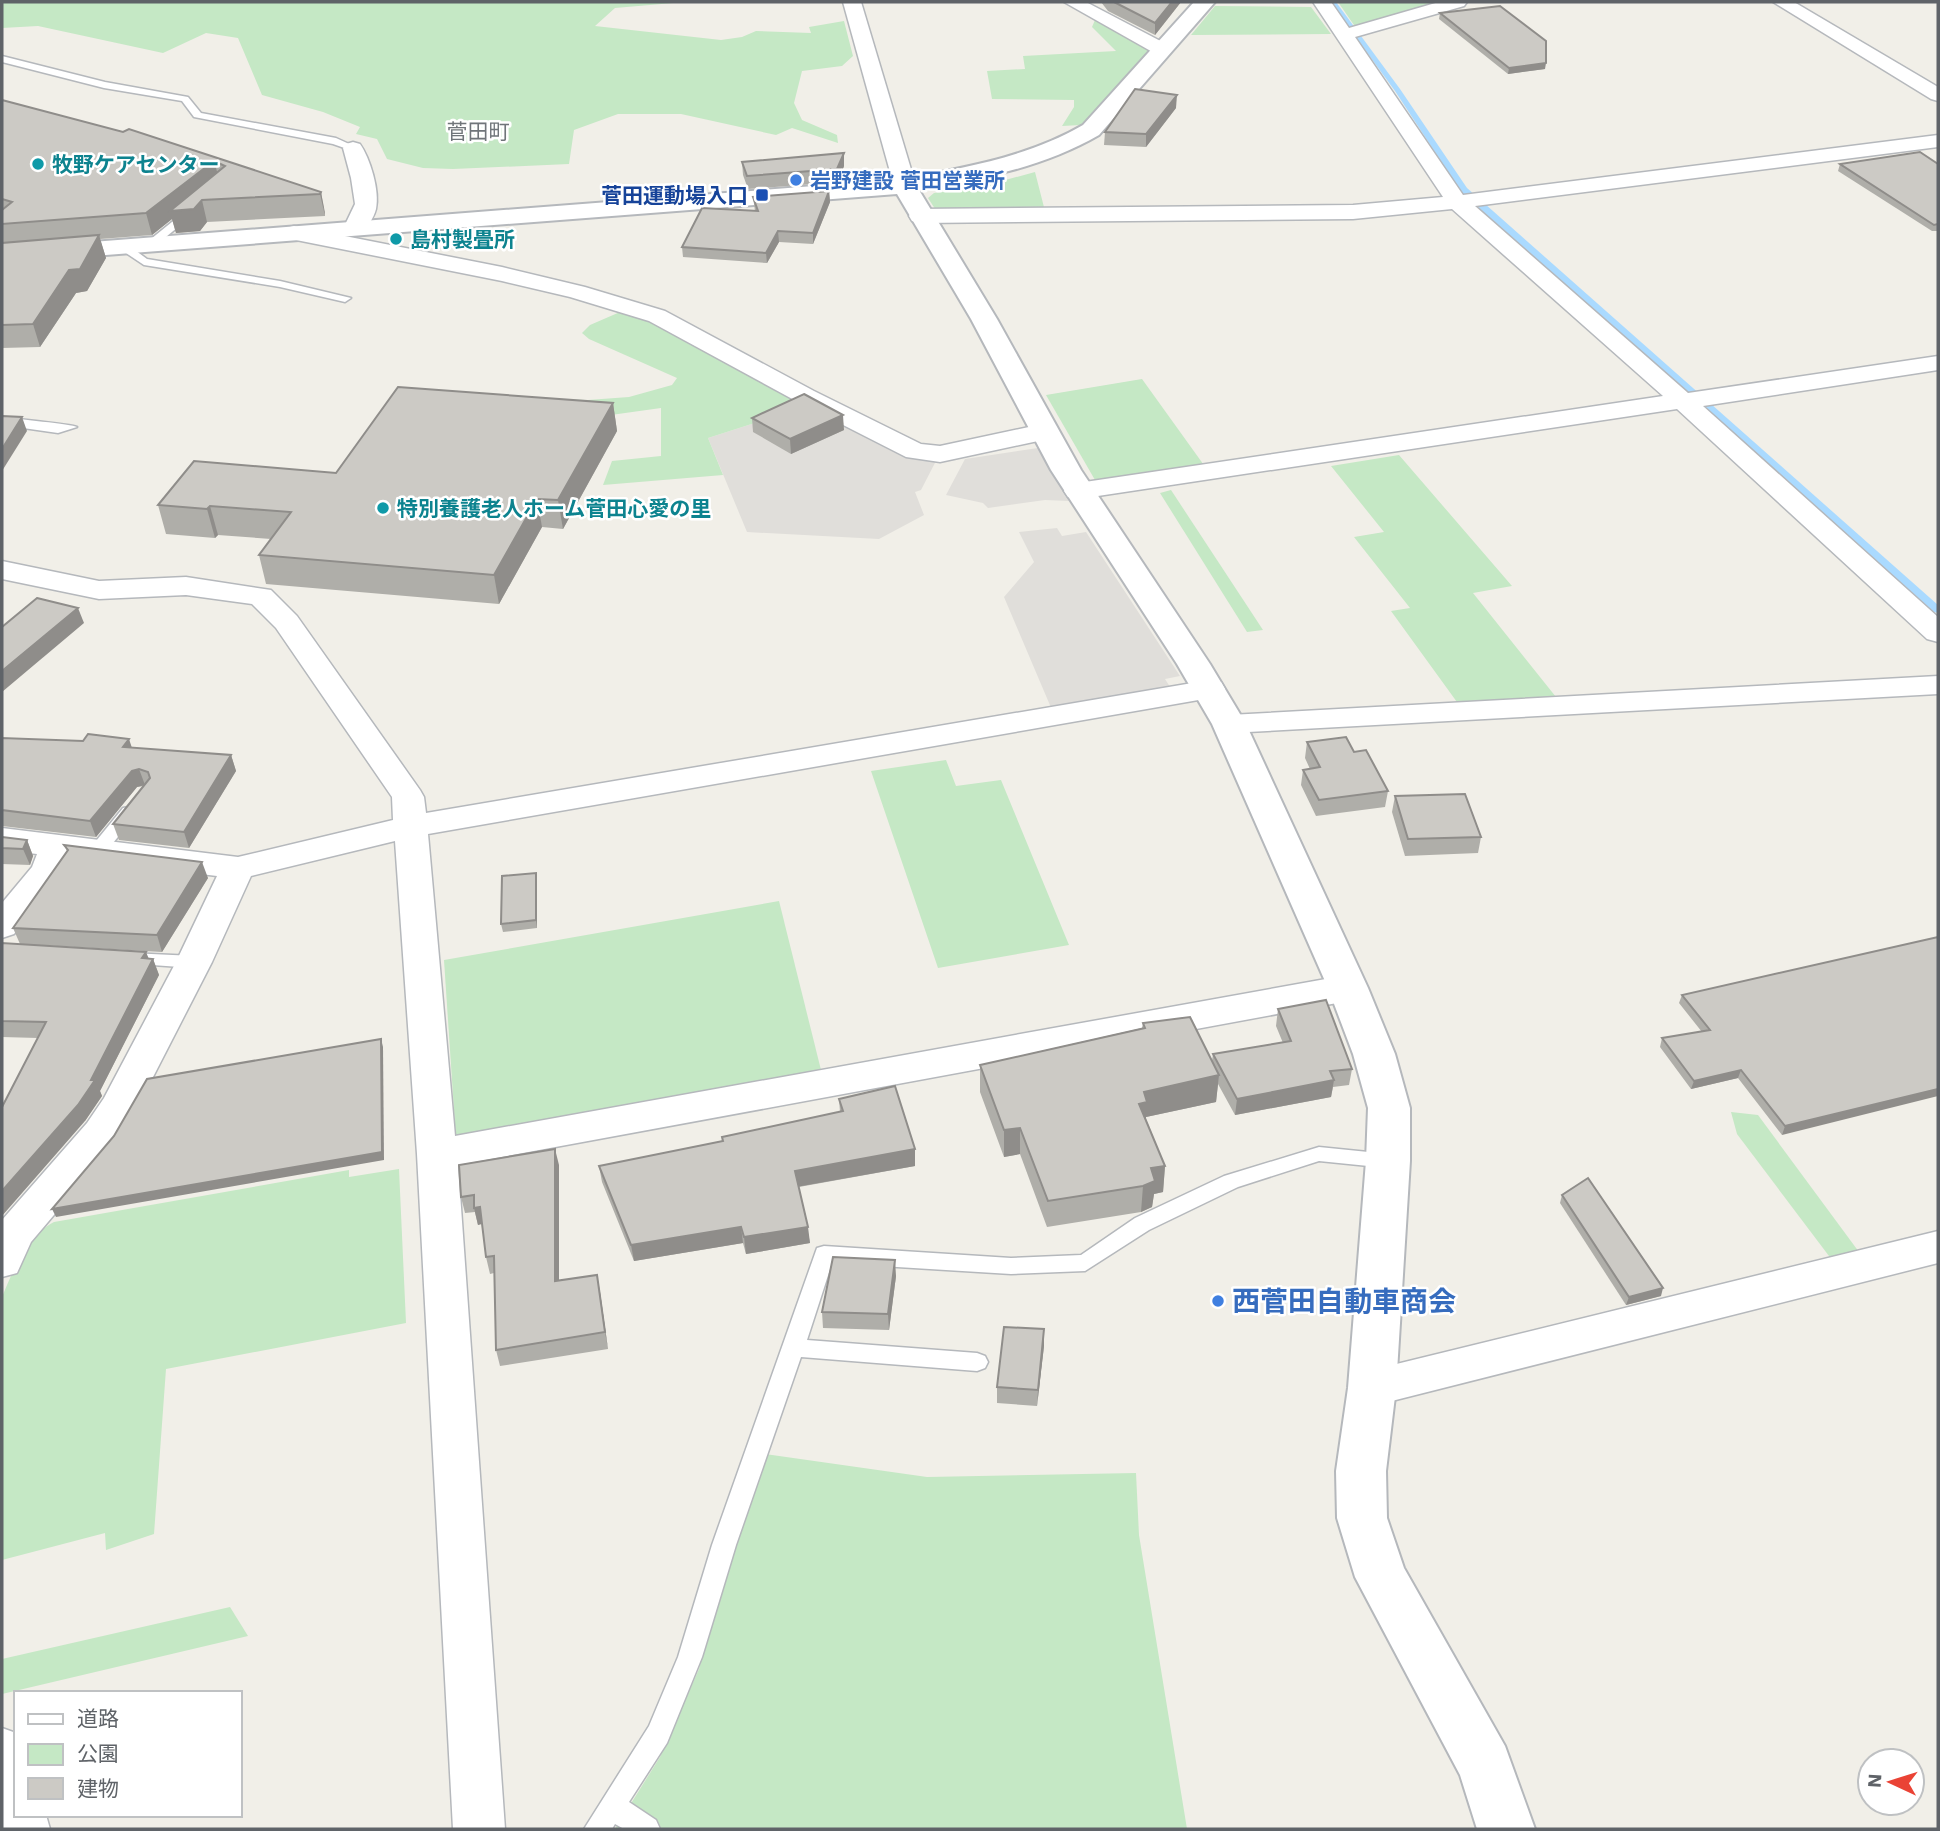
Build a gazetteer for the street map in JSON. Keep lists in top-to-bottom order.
{
  "districts": ["菅田町"],
  "places": {
    "other": [
      "牧野ケアセンター",
      "岩野建設 菅田営業所",
      "島村製畳所",
      "特別養護老人ホーム菅田心愛の里",
      "西菅田自動車商会"
    ],
    "transit": ["菅田運動場入口"]
  },
  "legend": ["道路", "公園", "建物"],
  "north": "left"
}
